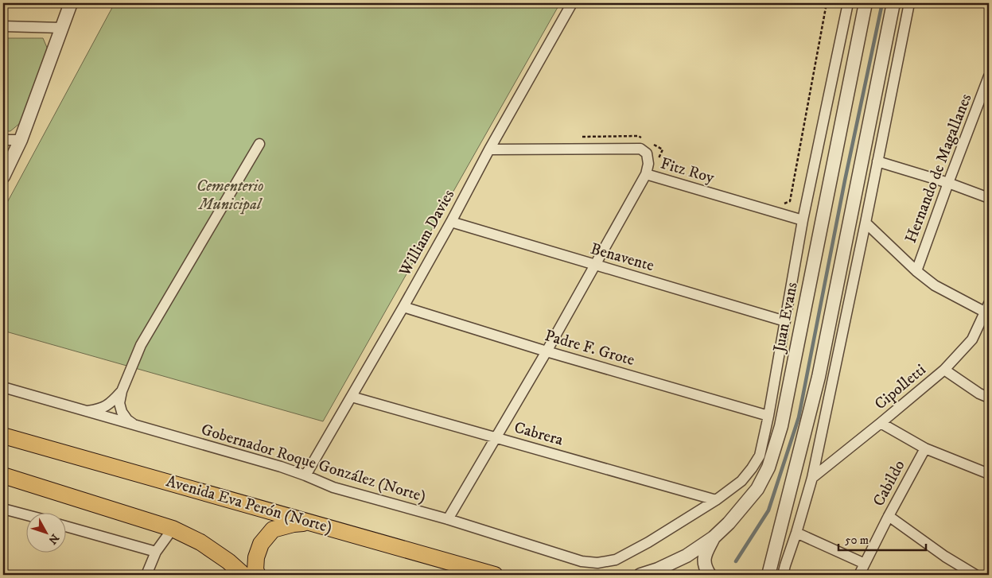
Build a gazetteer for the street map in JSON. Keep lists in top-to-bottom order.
{
  "streets": {
    "main road": ["Avenida Eva Perón (Norte)"],
    "street": [
      "Hernando de Magallanes",
      "Fitz Roy",
      "William Davies",
      "Benavente",
      "Juan Evans",
      "Padre F. Grote",
      "Cipolletti",
      "Cabrera",
      "Gobernador Roque González (Norte)",
      "Cabildo"
    ]
  },
  "crossings": [
    ["Fitz Roy", "William Davies"],
    ["Fitz Roy", "Juan Evans"],
    ["William Davies", "Benavente"],
    ["William Davies", "Padre F. Grote"],
    ["William Davies", "Cabrera"],
    ["William Davies", "Gobernador Roque González (Norte)"],
    ["Benavente", "Juan Evans"],
    ["Juan Evans", "Padre F. Grote"],
    ["Juan Evans", "Cabrera"],
    ["Juan Evans", "Gobernador Roque González (Norte)"]
  ],
  "parks": ["Cementerio Municipal"],
  "scale_bar": "50 m",
  "north": "bottom right"
}
